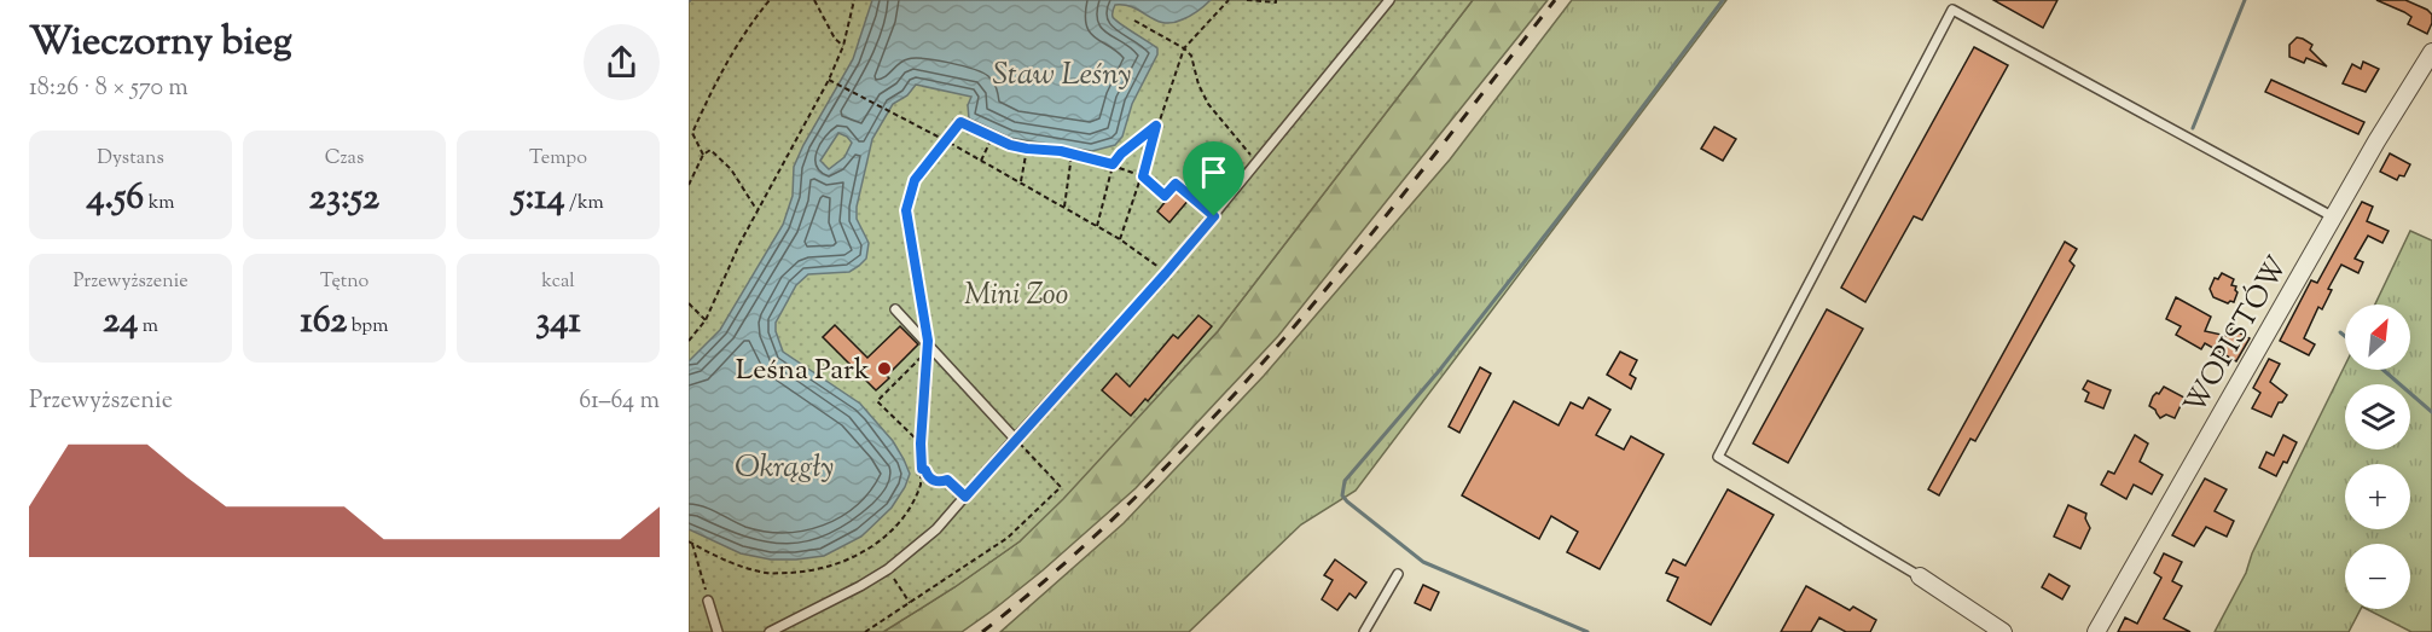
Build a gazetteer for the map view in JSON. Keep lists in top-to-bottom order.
{
  "streets": {
    "street": ["WOPISTÓW"]
  },
  "water": ["Staw Leśny", "Okrągły"],
  "parks": ["Mini Zoo"],
  "places": ["Leśna Park"],
  "north": "top right",
  "page": {
    "heading": ["Wieczorny bieg", "18:26 · 8 × 570 m"],
    "stats": [
      ["Dystans", "4.56 km"],
      ["Czas", "23:52"],
      ["Tempo", "5:14 /km"],
      ["Przewyższenie", "24 m"],
      ["Tętno", "162 bpm"],
      ["kcal", "341"]
    ],
    "map_buttons": ["+", "−"],
    "chart": ["Przewyższenie", "61–64 m"]
  }
}
